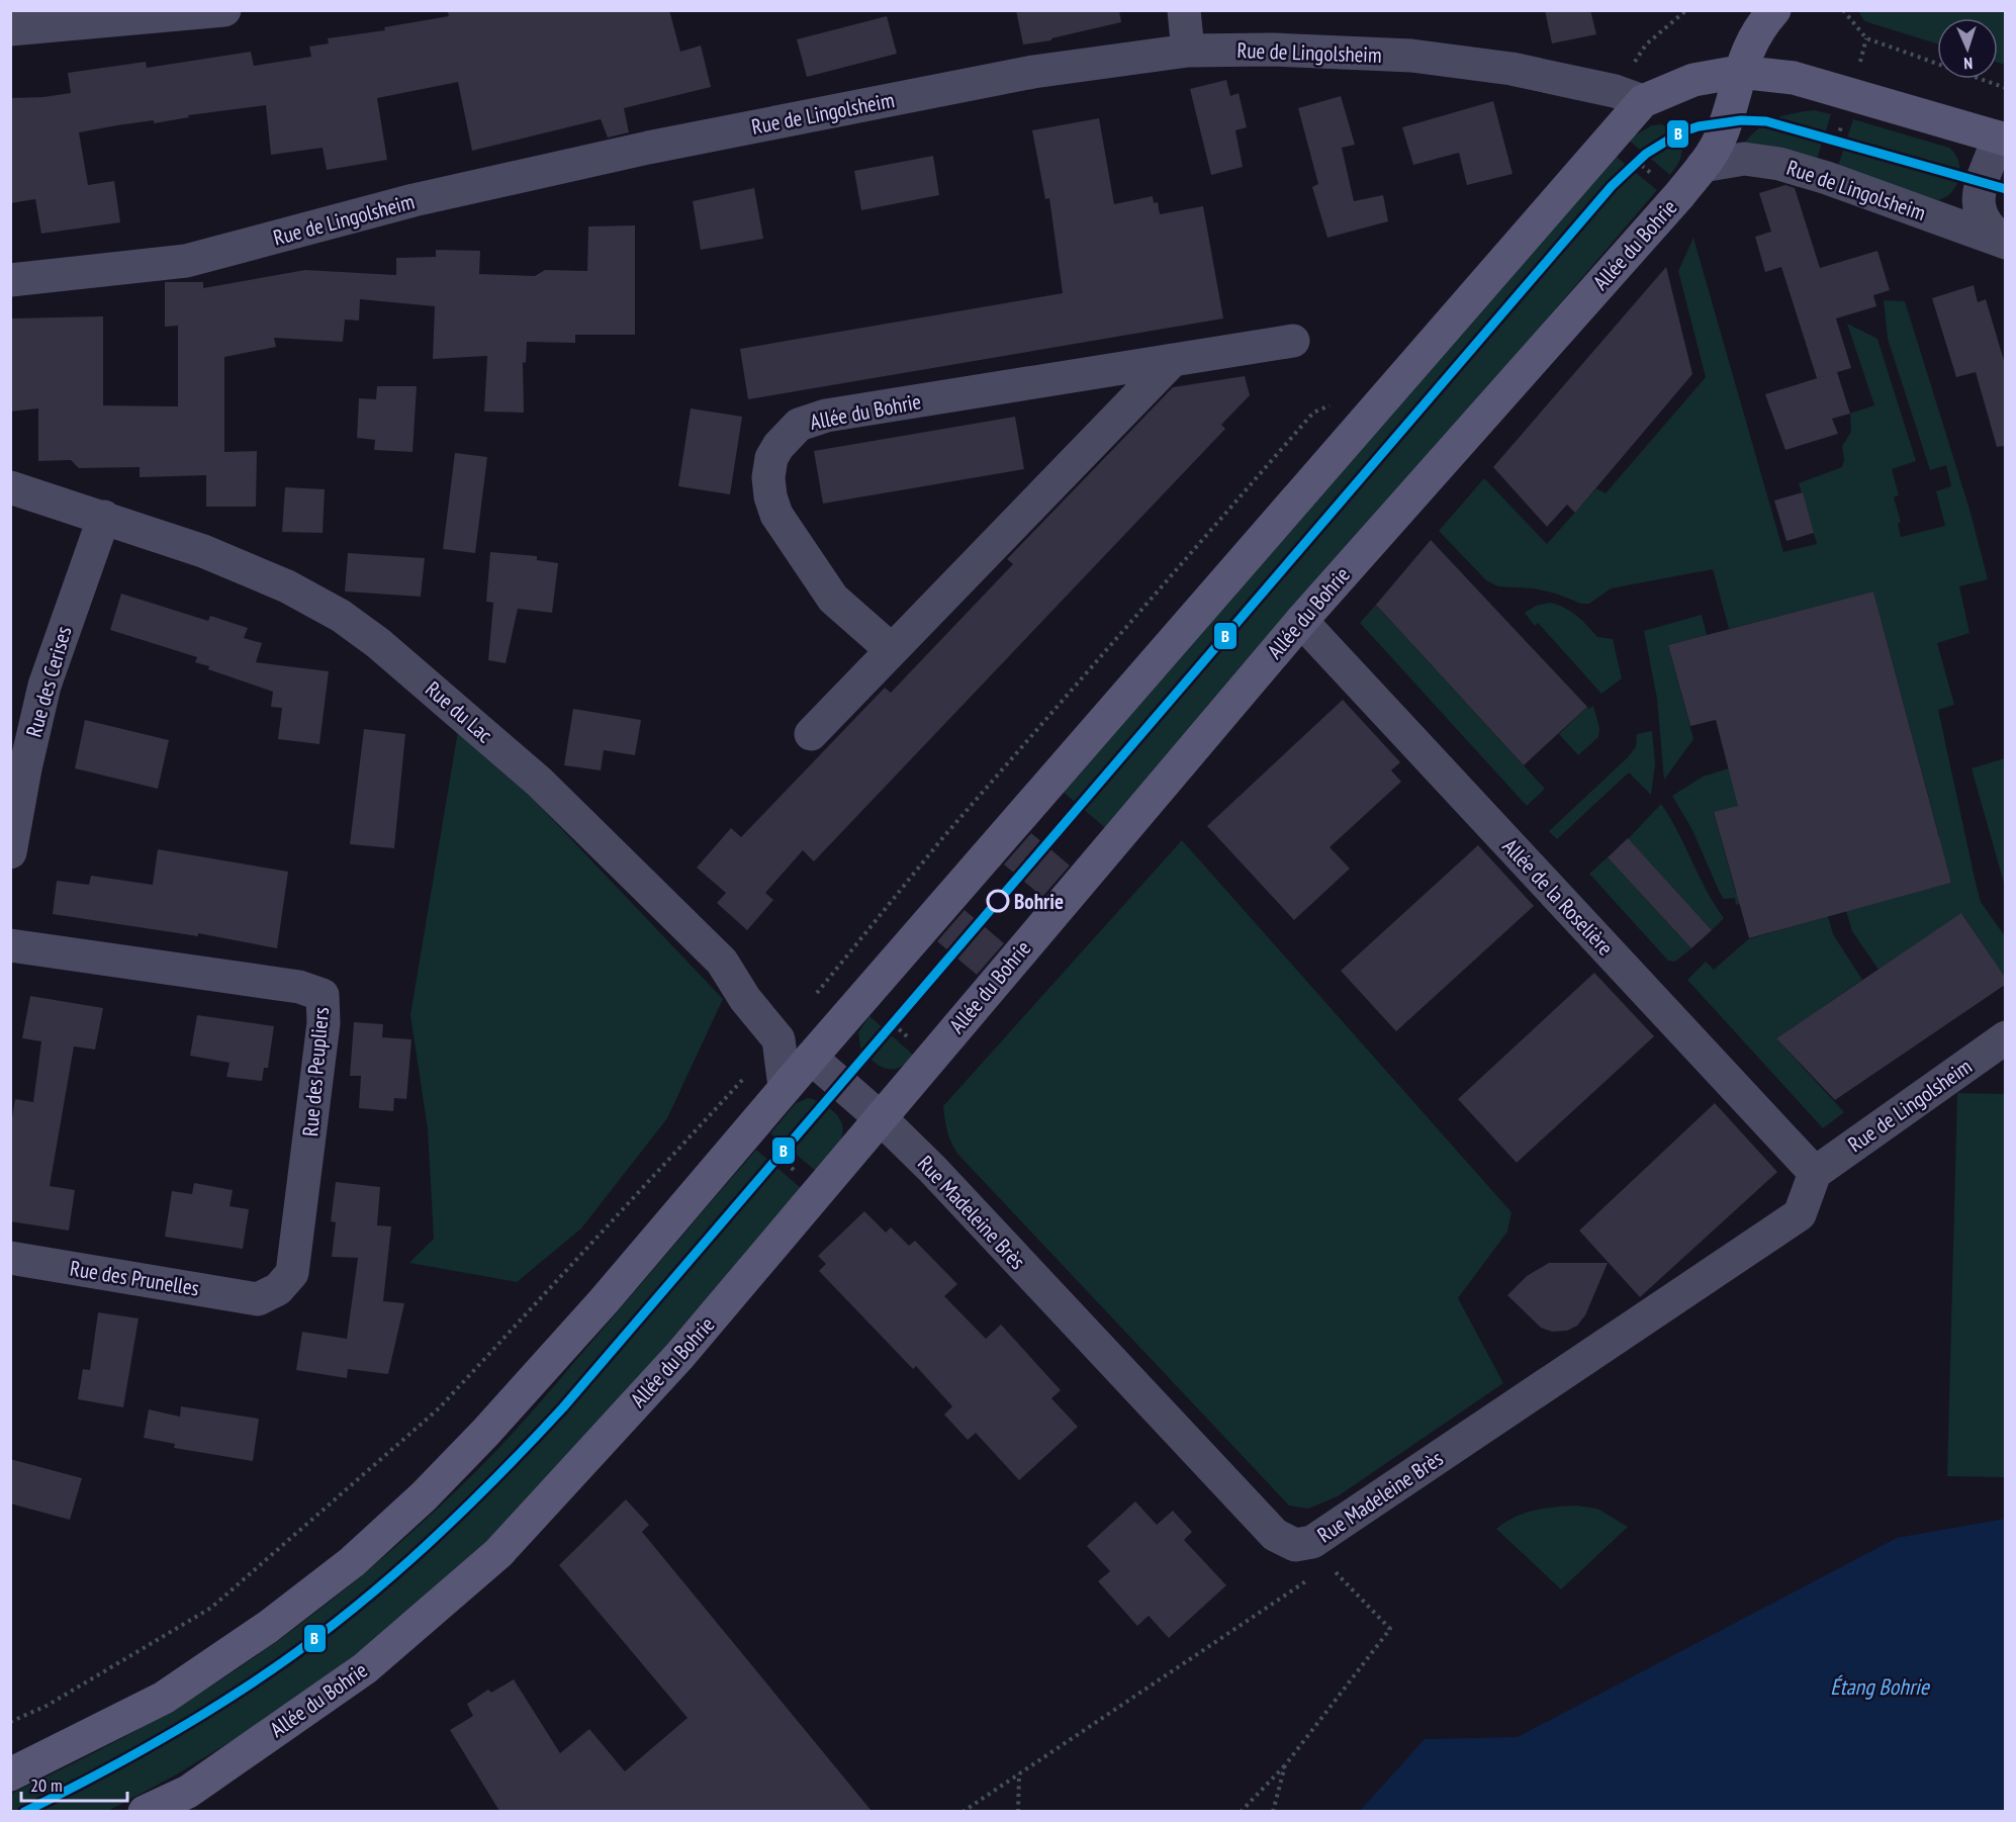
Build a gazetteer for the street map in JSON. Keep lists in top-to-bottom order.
{
  "streets": {
    "main road": ["Rue de Lingolsheim", "Allée du Bohrie"],
    "street": [
      "Rue des Cerises",
      "Rue du Lac",
      "Allée de la Roselière",
      "Rue des Peupliers",
      "Rue Madeleine Brès",
      "Rue des Prunelles"
    ]
  },
  "crossings": [
    ["Rue de Lingolsheim", "Allée du Bohrie"],
    ["Rue de Lingolsheim", "Allée de la Roselière"],
    ["Rue de Lingolsheim", "Rue Madeleine Brès"],
    ["Allée du Bohrie", "Allée de la Roselière"],
    ["Allée du Bohrie", "Rue Madeleine Brès"],
    ["Rue des Cerises", "Rue du Lac"],
    ["Allée de la Roselière", "Rue Madeleine Brès"],
    ["Rue des Peupliers", "Rue des Prunelles"]
  ],
  "water": ["Étang Bohrie"],
  "places": ["Bohrie"],
  "lines": ["transit line B"],
  "scale_bar": "20 m",
  "north": "bottom"
}
